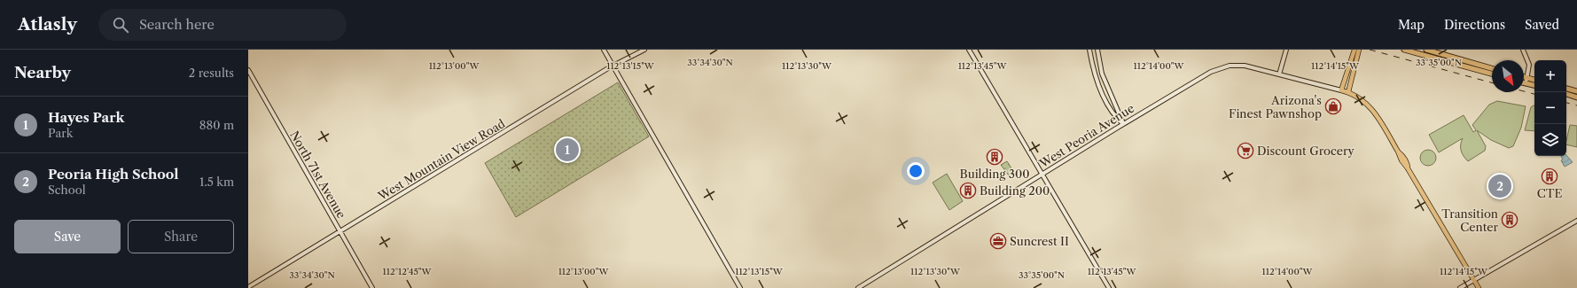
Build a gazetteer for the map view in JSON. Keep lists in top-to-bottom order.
{
  "streets": {
    "street": ["West Peoria Avenue", "West Mountain View Road", "North 71st Avenue"]
  },
  "crossings": [
    ["West Mountain View Road", "North 71st Avenue"]
  ],
  "places": {
    "shop": ["Arizona's Finest Pawnshop"],
    "supermarket": ["Discount Grocery"],
    "building": [
      "Building 300",
      "CTE",
      "Building 200",
      "Transition Center"
    ],
    "office": ["Suncrest II"]
  },
  "north": "bottom right",
  "page": {
    "header": "Atlasly",
    "search": "Search here",
    "nav": ["Map", "Directions", "Saved"],
    "heading": ["Nearby", "2 results"],
    "map_buttons": ["+", "−"],
    "list": [
      {
        "mark": "1",
        "name": "Hayes Park",
        "note": "Park",
        "value": "880 m"
      },
      {
        "mark": "2",
        "name": "Peoria High School",
        "note": "School",
        "value": "1.5 km"
      }
    ],
    "pins": ["1", "2"],
    "buttons": ["Save", "Share"]
  },
  "coordinates": [
    "33°34'30\"N",
    "33°35'00\"N",
    "112°13'15\"W",
    "112°13'30\"W",
    "112°13'45\"W",
    "112°14'15\"W",
    "112°13'00\"W",
    "112°14'00\"W",
    "112°12'45\"W"
  ]
}
